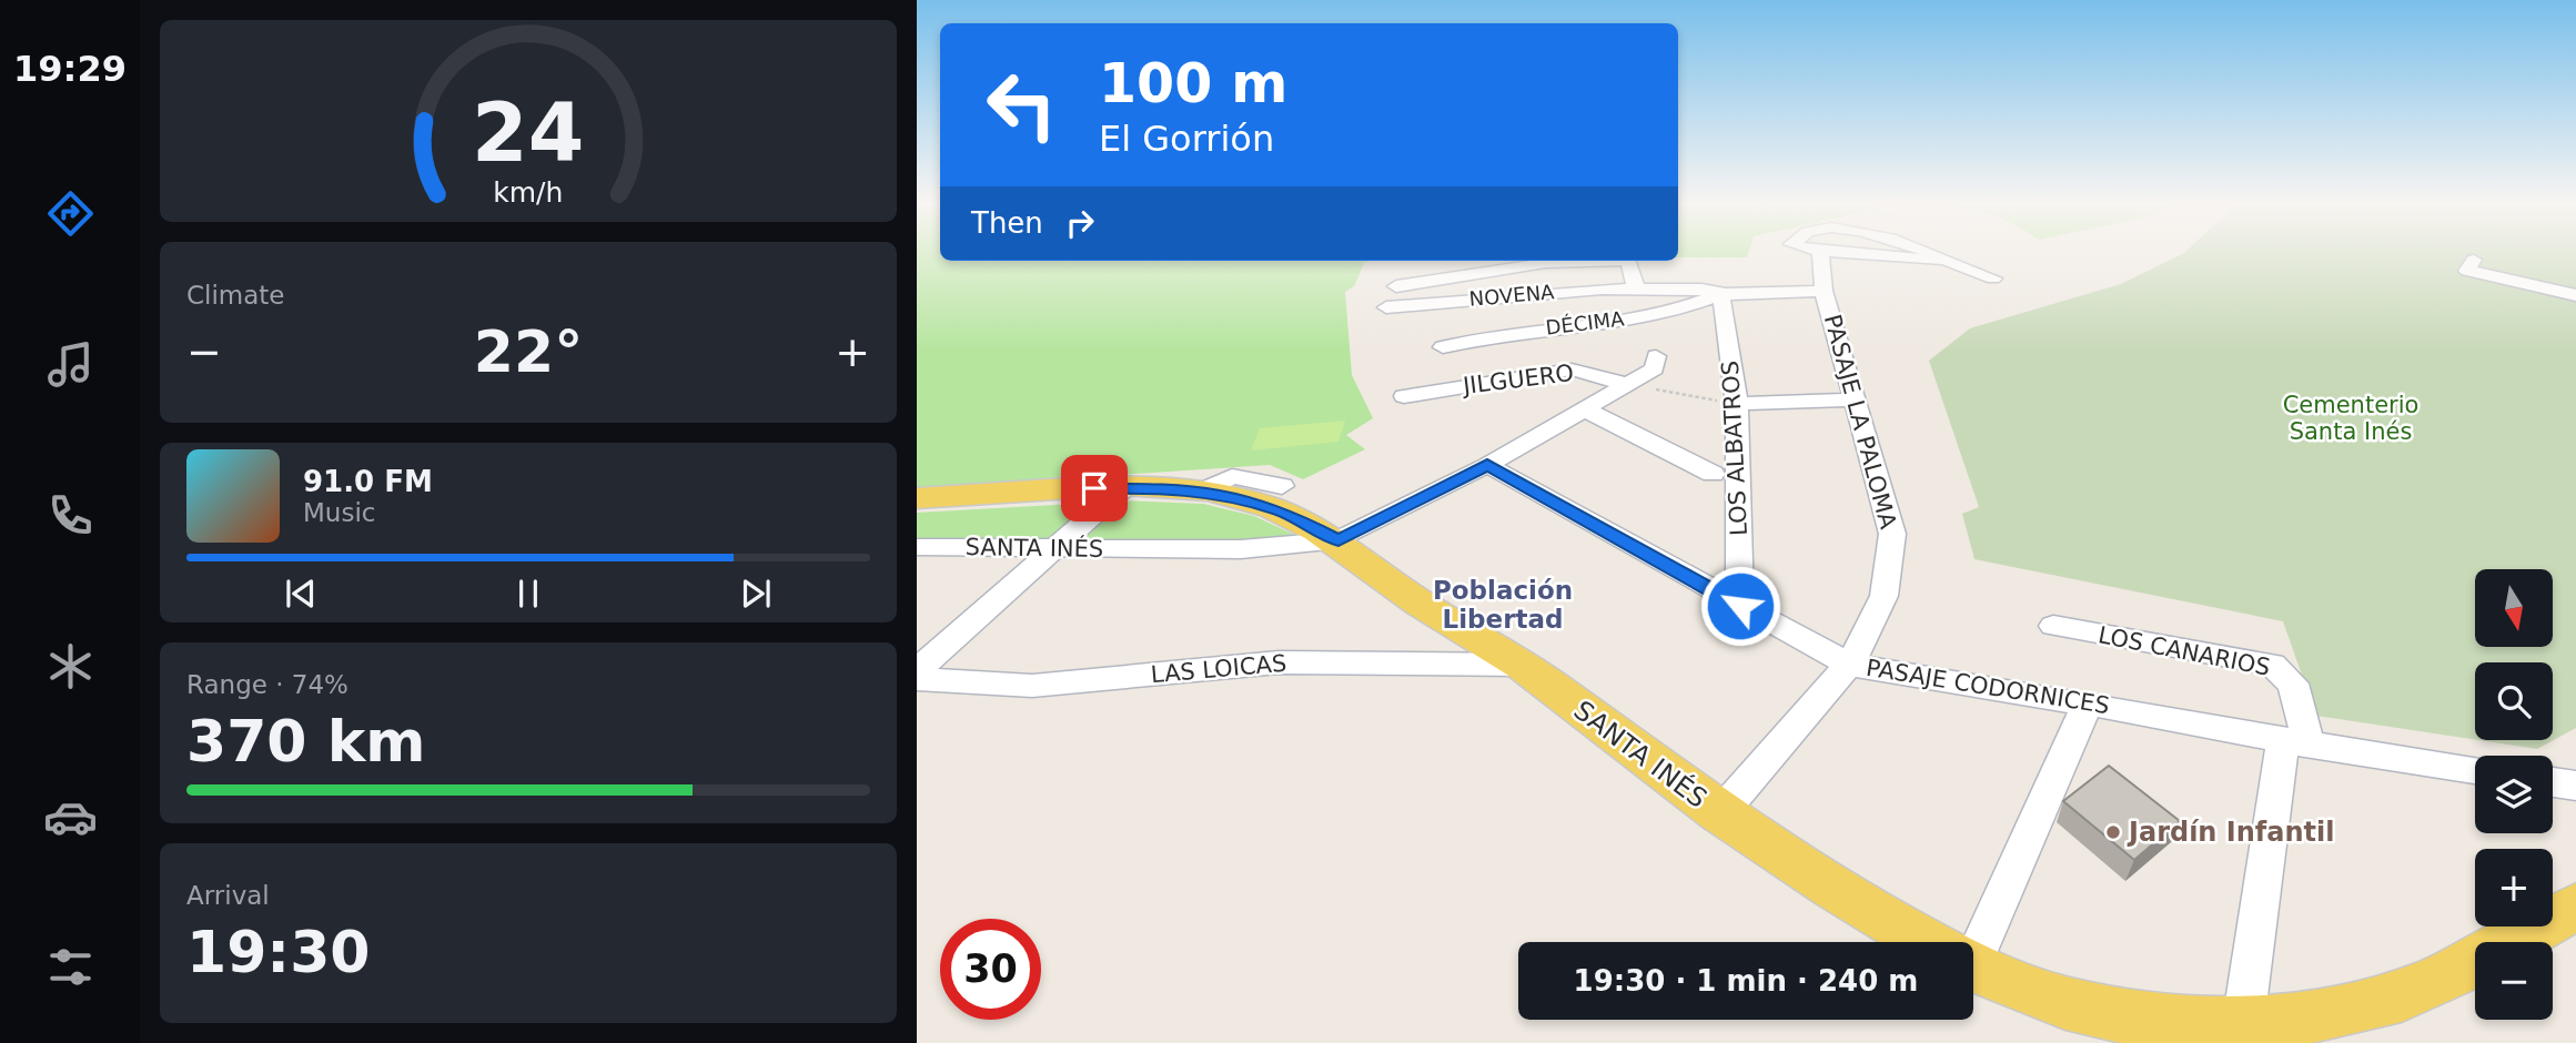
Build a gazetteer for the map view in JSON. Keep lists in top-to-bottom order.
{
  "streets": {
    "main road": ["SANTA INÉS"],
    "street": [
      "NOVENA",
      "DÉCIMA",
      "JILGUERO",
      "PASAJE LA PALOMA",
      "LOS ALBATROS",
      "LOS CANARIOS",
      "LAS LOICAS",
      "PASAJE CODORNICES"
    ]
  },
  "crossings": [
    ["NOVENA", "DÉCIMA"],
    ["NOVENA", "PASAJE LA PALOMA"],
    ["NOVENA", "LOS ALBATROS"],
    ["DÉCIMA", "LOS ALBATROS"],
    ["PASAJE LA PALOMA", "SANTA INÉS"],
    ["PASAJE LA PALOMA", "PASAJE CODORNICES"],
    ["LOS ALBATROS", "PASAJE CODORNICES"],
    ["SANTA INÉS", "LOS CANARIOS"],
    ["SANTA INÉS", "LAS LOICAS"],
    ["LOS CANARIOS", "PASAJE CODORNICES"]
  ],
  "districts": ["Población Libertad"],
  "parks": ["Cementerio Santa Inés"],
  "places": ["Jardín Infantil"],
  "north": "bottom",
  "page": {
    "tabs": "19:29",
    "turn": ["100 m", "El Gorrión"],
    "then": "Then",
    "tile": [
      "Climate",
      ["Range · 74%", "370 km"],
      ["Arrival", "19:30"]
    ],
    "heat": ["−", "22°", "+"],
    "song": ["91.0 FM", "Music"],
    "map_buttons": ["+", "−"],
    "limit": "30",
    "trip": "19:30 · 1 min · 240 m",
    "gauge": ["24", "km/h"]
  }
}
